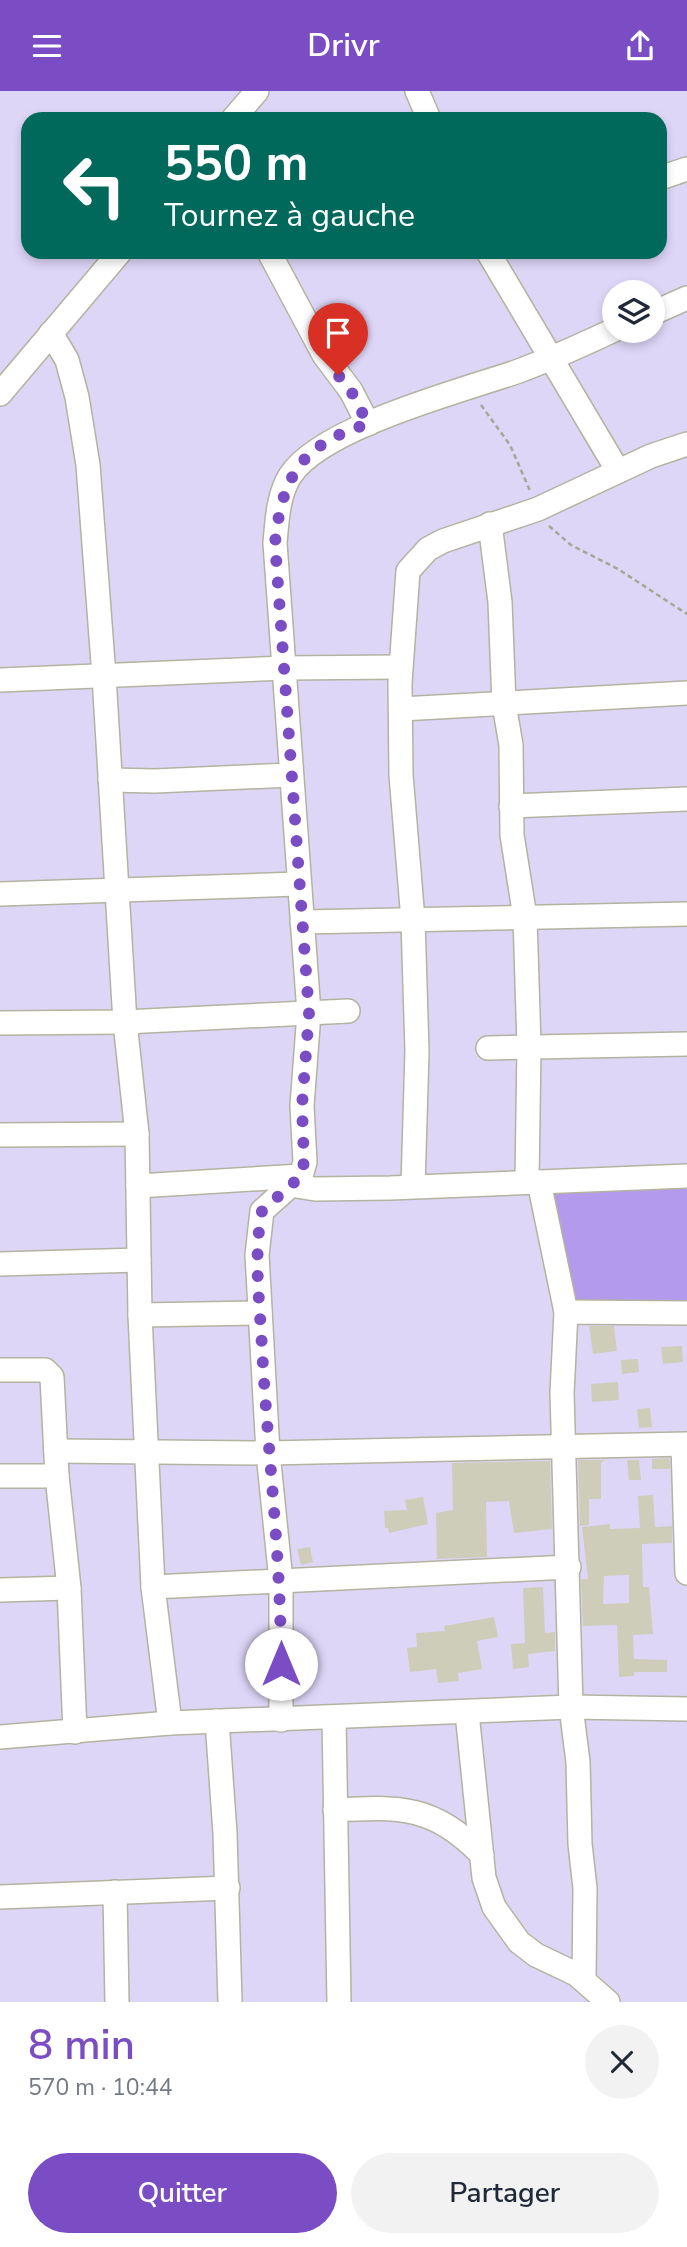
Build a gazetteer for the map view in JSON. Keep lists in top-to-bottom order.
{
  "page": {
    "header": "Drivr",
    "turn": ["550 m", "Tournez à gauche"],
    "heading": ["8 min", "570 m · 10:44"],
    "buttons": ["Quitter", "Partager"]
  }
}
